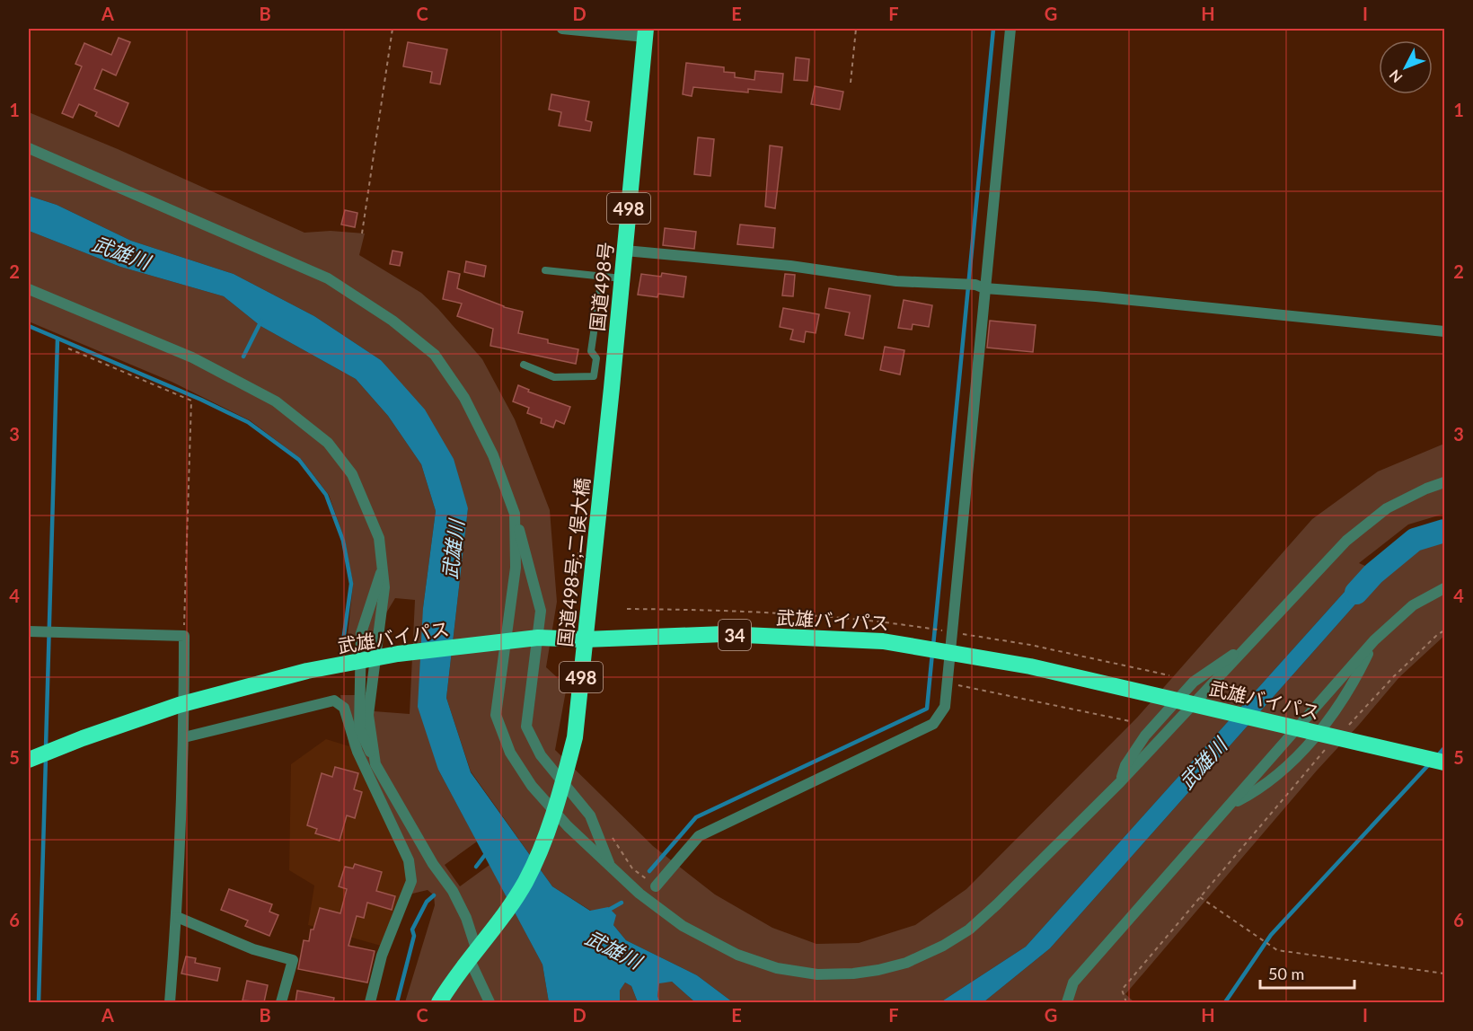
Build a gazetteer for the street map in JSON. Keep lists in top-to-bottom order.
{
  "streets": {
    "highway": [
      "498",
      "国道498号",
      "国道498号;二俣大橋",
      "武雄バイパス",
      "34"
    ]
  },
  "crossings": [
    ["498", "国道498号;二俣大橋"],
    ["国道498号", "国道498号;二俣大橋"],
    ["国道498号;二俣大橋", "武雄バイパス"]
  ],
  "water": ["武雄川"],
  "scale_bar": "50 m",
  "north": "bottom left",
  "grid": {
    "columns": [
      "A",
      "B",
      "C",
      "D",
      "E",
      "F",
      "G",
      "H",
      "I"
    ],
    "rows": [
      "1",
      "2",
      "3",
      "4",
      "5",
      "6"
    ]
  }
}
